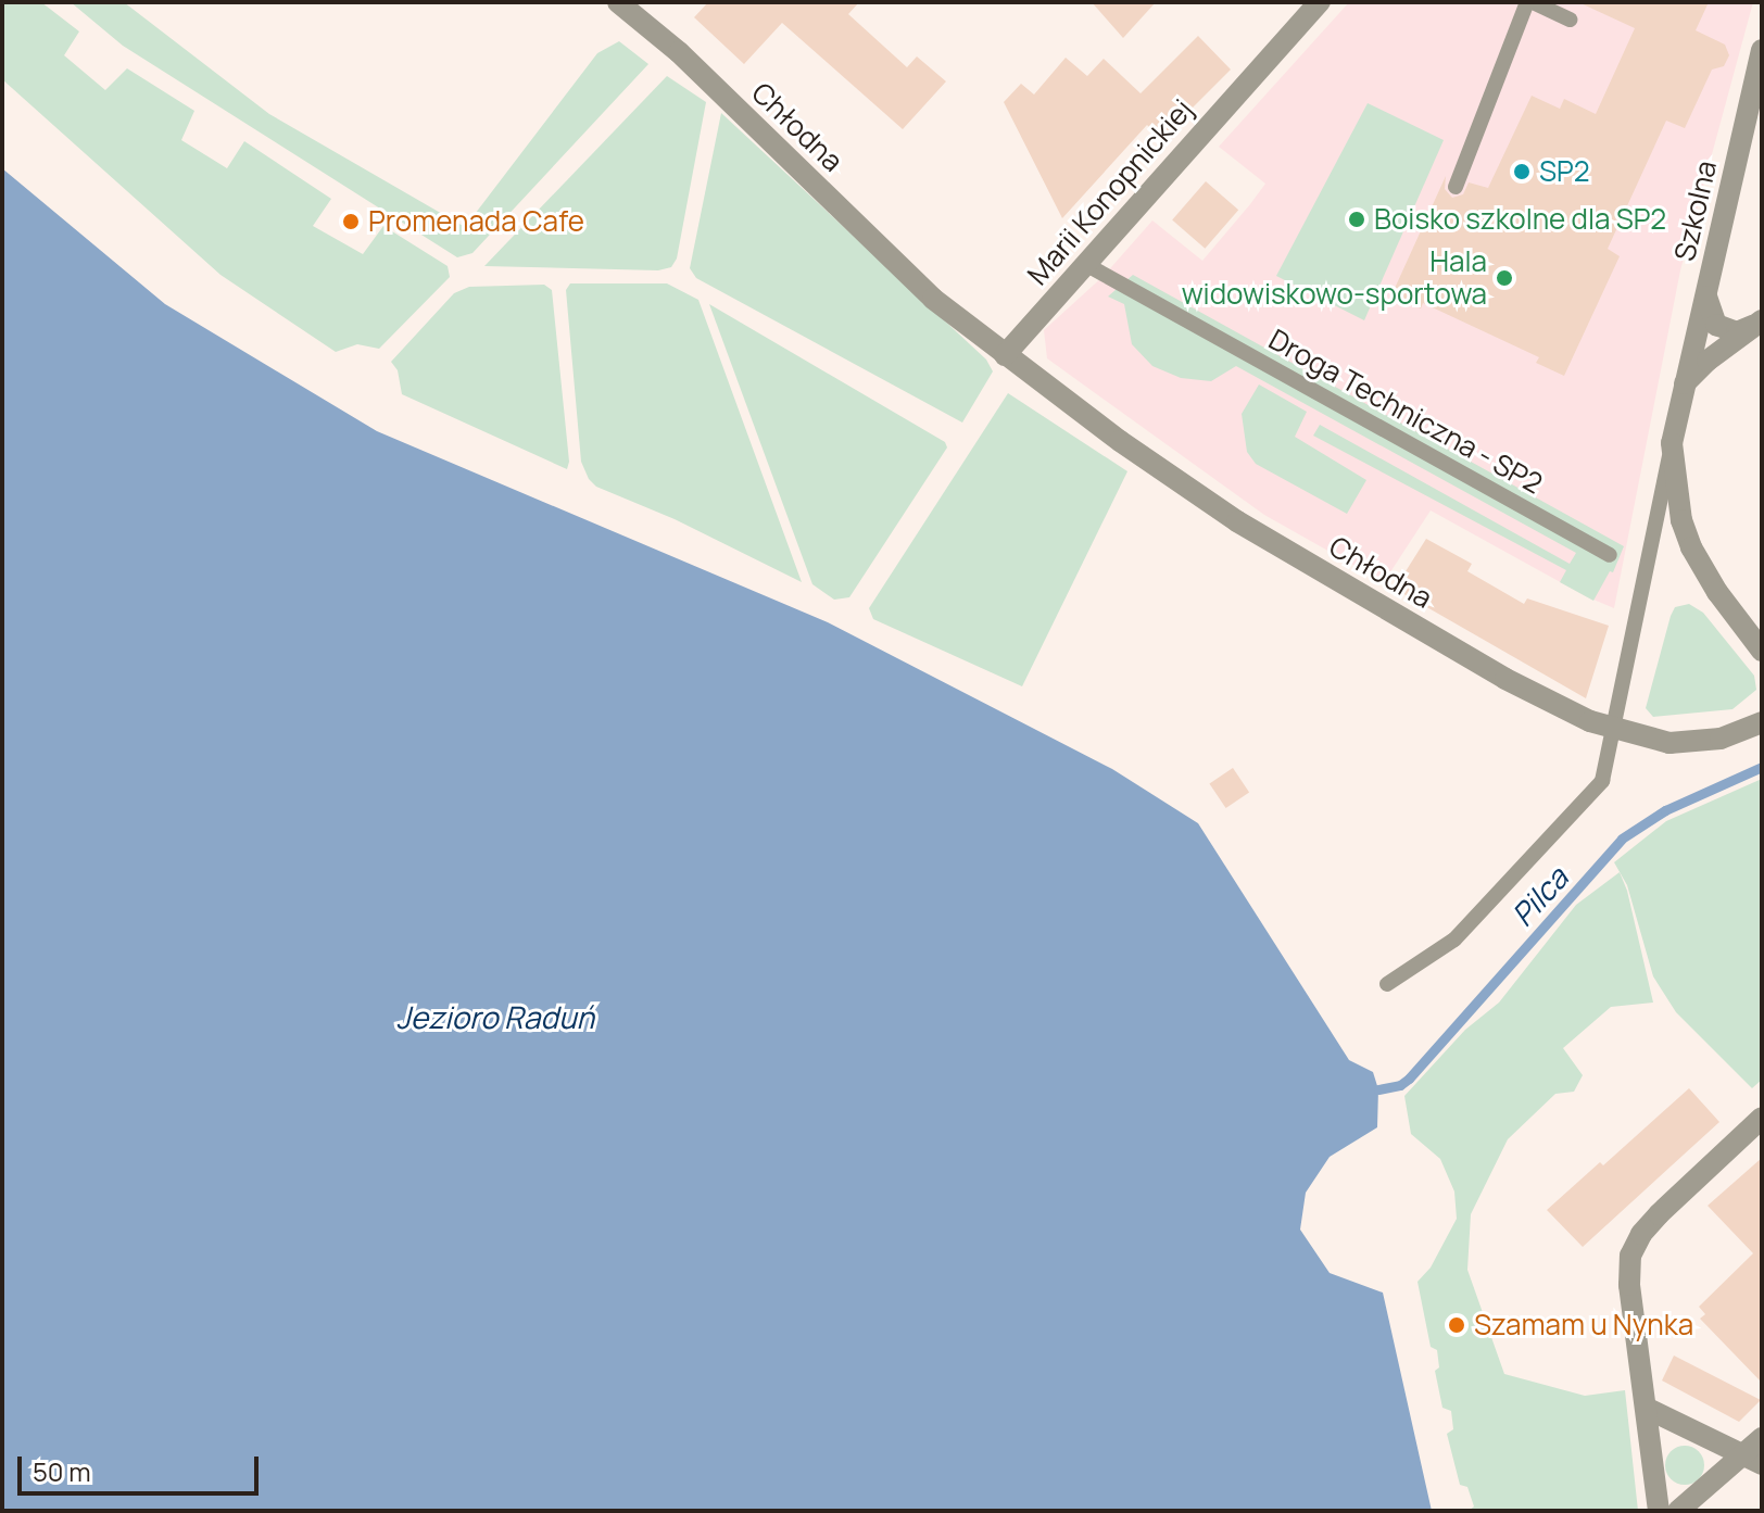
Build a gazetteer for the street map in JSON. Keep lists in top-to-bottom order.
{
  "streets": {
    "street": ["Chłodna", "Marii Konopnickiej", "Szkolna"],
    "lane": ["Droga Techniczna - SP2"]
  },
  "crossings": [
    ["Chłodna", "Marii Konopnickiej"],
    ["Marii Konopnickiej", "Droga Techniczna - SP2"]
  ],
  "water": ["Pilca", "Jezioro Raduń"],
  "places": [
    "SP2",
    "Boisko szkolne dla SP2",
    "Promenada Cafe",
    "Hala widowiskowo-sportowa",
    "Szamam u Nynka"
  ],
  "scale_bar": "50 m"
}
